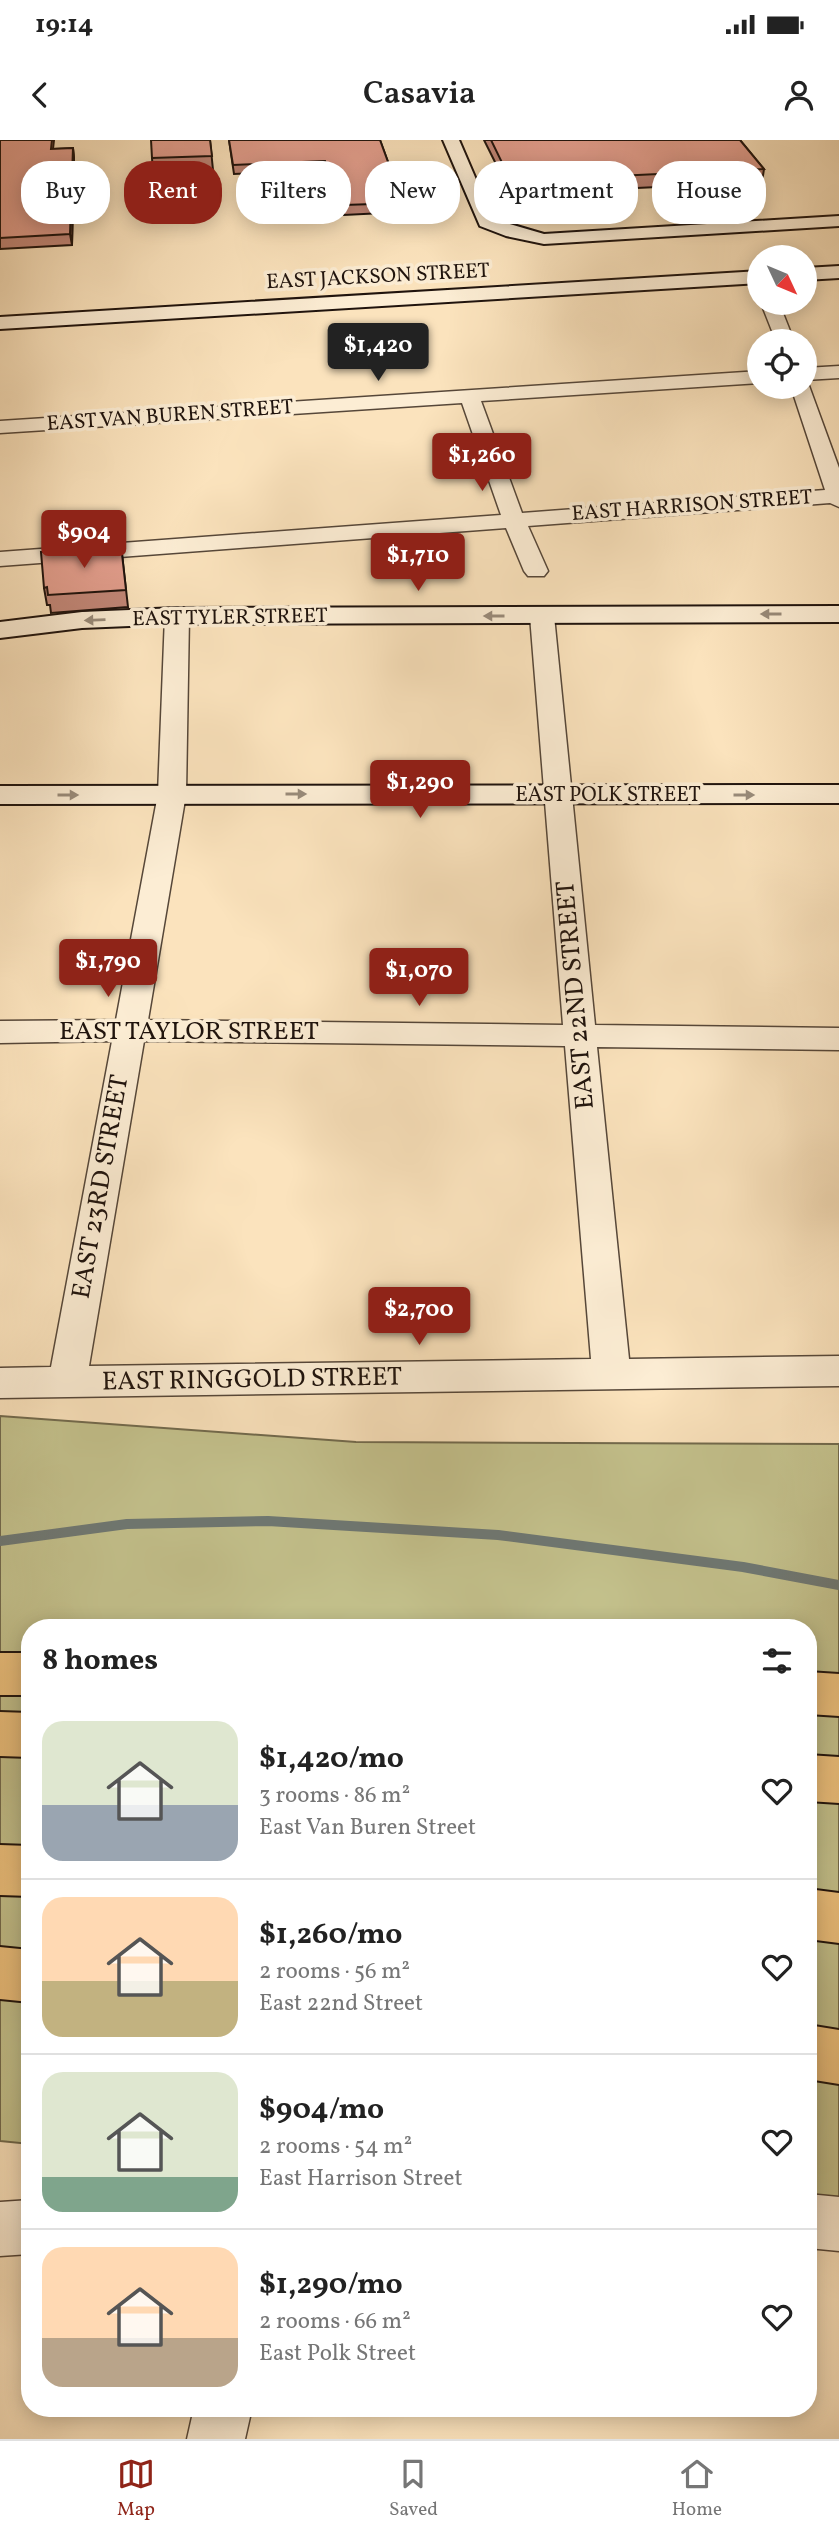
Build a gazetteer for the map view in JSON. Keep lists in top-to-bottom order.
{
  "streets": {
    "street": [
      "EAST JACKSON STREET",
      "EAST VAN BUREN STREET",
      "EAST HARRISON STREET",
      "EAST TYLER STREET",
      "EAST POLK STREET",
      "EAST 22ND STREET",
      "EAST TAYLOR STREET",
      "EAST 23RD STREET",
      "EAST RINGGOLD STREET"
    ]
  },
  "crossings": [
    ["EAST TYLER STREET", "EAST 22ND STREET"],
    ["EAST TYLER STREET", "EAST 23RD STREET"],
    ["EAST POLK STREET", "EAST 22ND STREET"],
    ["EAST POLK STREET", "EAST 23RD STREET"],
    ["EAST 22ND STREET", "EAST TAYLOR STREET"],
    ["EAST 22ND STREET", "EAST RINGGOLD STREET"],
    ["EAST TAYLOR STREET", "EAST 23RD STREET"],
    ["EAST 23RD STREET", "EAST RINGGOLD STREET"]
  ],
  "one_way": ["EAST TYLER STREET", "EAST POLK STREET"],
  "north": "bottom right",
  "page": {
    "status": "19:14",
    "header": "Casavia",
    "chip": [
      "Buy",
      "Rent",
      "Filters",
      "New",
      "Apartment",
      "House"
    ],
    "price": [
      "$1,420",
      "$1,260",
      "$904",
      "$1,710",
      "$1,290",
      "$1,790",
      "$1,070",
      "$2,700"
    ],
    "heading": "8 homes",
    "list": [
      {
        "name": "$1,420/mo",
        "note": "3 rooms · 86 m² · East Van Buren Street"
      },
      {
        "name": "$1,260/mo",
        "note": "2 rooms · 56 m² · East 22nd Street"
      },
      {
        "name": "$904/mo",
        "note": "2 rooms · 54 m² · East Harrison Street"
      },
      {
        "name": "$1,290/mo",
        "note": "2 rooms · 66 m² · East Polk Street"
      }
    ],
    "tabs": ["Map", "Saved", "Home"]
  }
}
